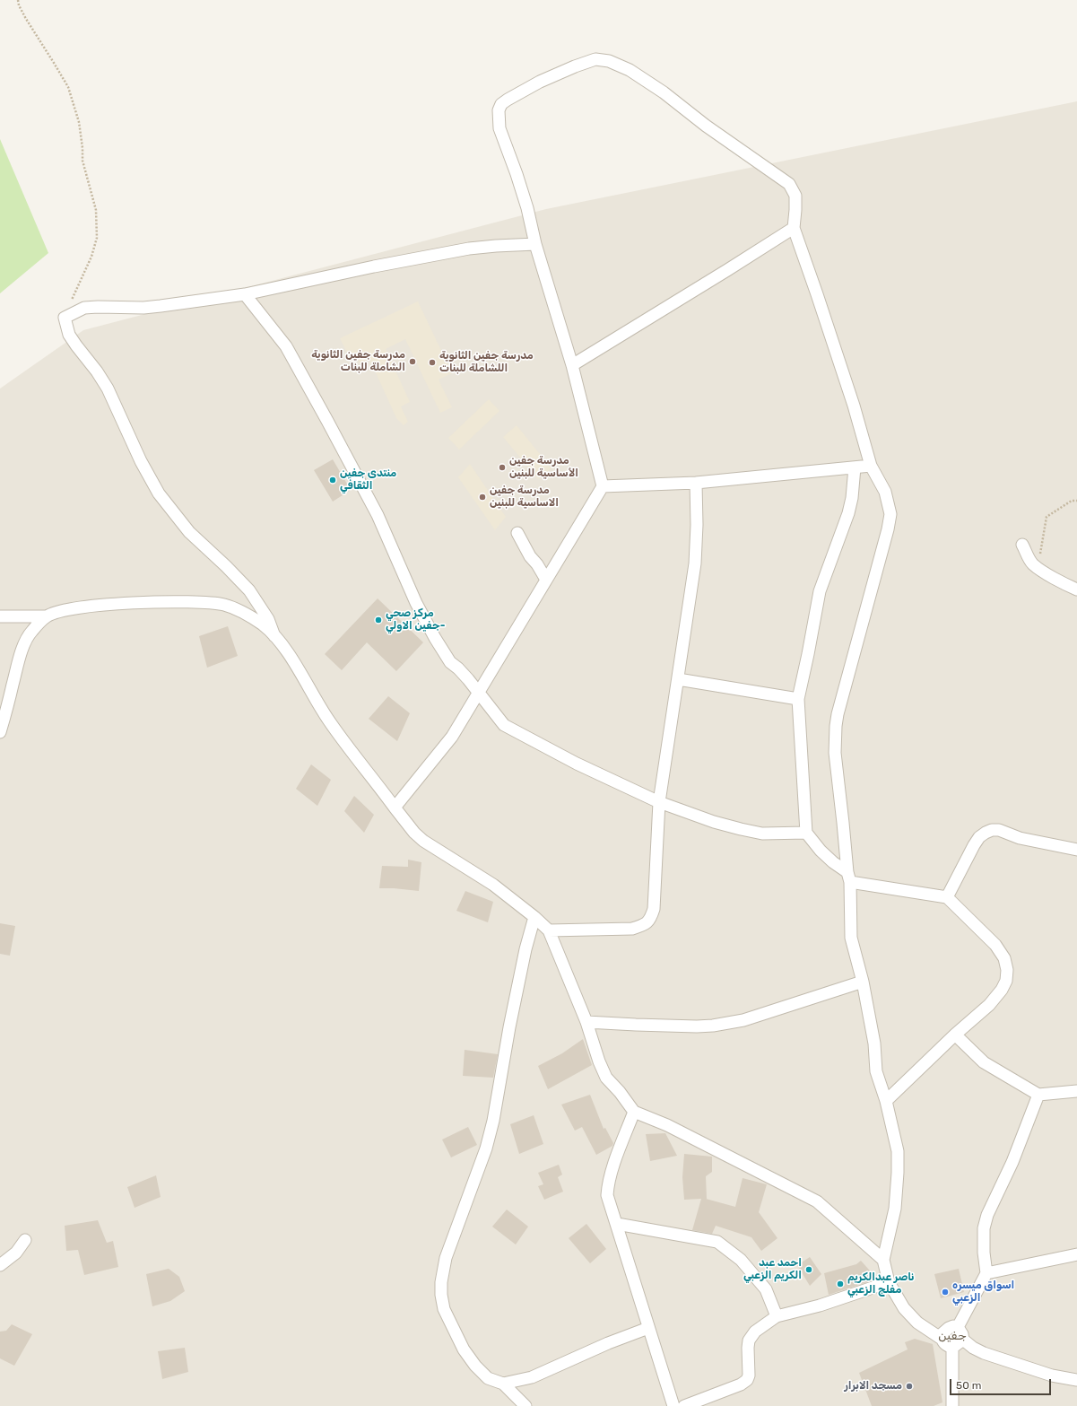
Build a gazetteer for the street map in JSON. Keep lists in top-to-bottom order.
{
  "districts": ["جفين"],
  "places": [
    "مدرسة جفين الثانوية الشاملة للبنات",
    "مدرسة جفين الثانوية اللشاملة للبنات",
    "مدرسة جفين الأساسية للبنين",
    "منتدى جفين الثقافي",
    "مدرسة جفين الاساسية للبنين",
    "مركز صحي جفين الاولي-",
    "احمد عبد الكريم الزعبي",
    "ناصر عبدالكريم مفلج الزعبي",
    "اسواق ميسره الزعبي",
    "مسجد الابرار"
  ],
  "scale_bar": "50 m"
}
